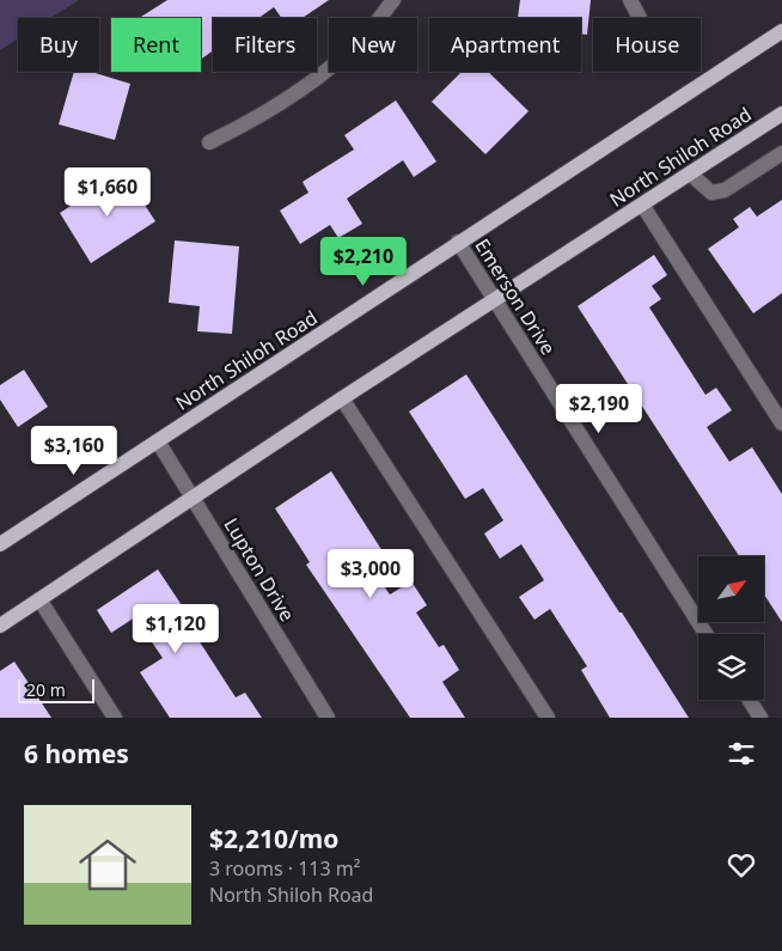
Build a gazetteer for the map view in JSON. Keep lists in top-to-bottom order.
{
  "streets": {
    "main road": ["North Shiloh Road"],
    "street": ["Emerson Drive", "Lupton Drive"]
  },
  "crossings": [
    ["North Shiloh Road", "Emerson Drive"],
    ["North Shiloh Road", "Lupton Drive"]
  ],
  "scale_bar": "20 m",
  "north": "top right",
  "page": {
    "chip": [
      "Buy",
      "Rent",
      "Filters",
      "New",
      "Apartment",
      "House"
    ],
    "price": [
      "$1,660",
      "$2,210",
      "$2,190",
      "$3,160",
      "$3,000",
      "$1,120"
    ],
    "scale": "20 m",
    "heading": "6 homes",
    "list": [
      {
        "name": "$2,210/mo",
        "note": "3 rooms · 113 m² · North Shiloh Road"
      }
    ]
  }
}
